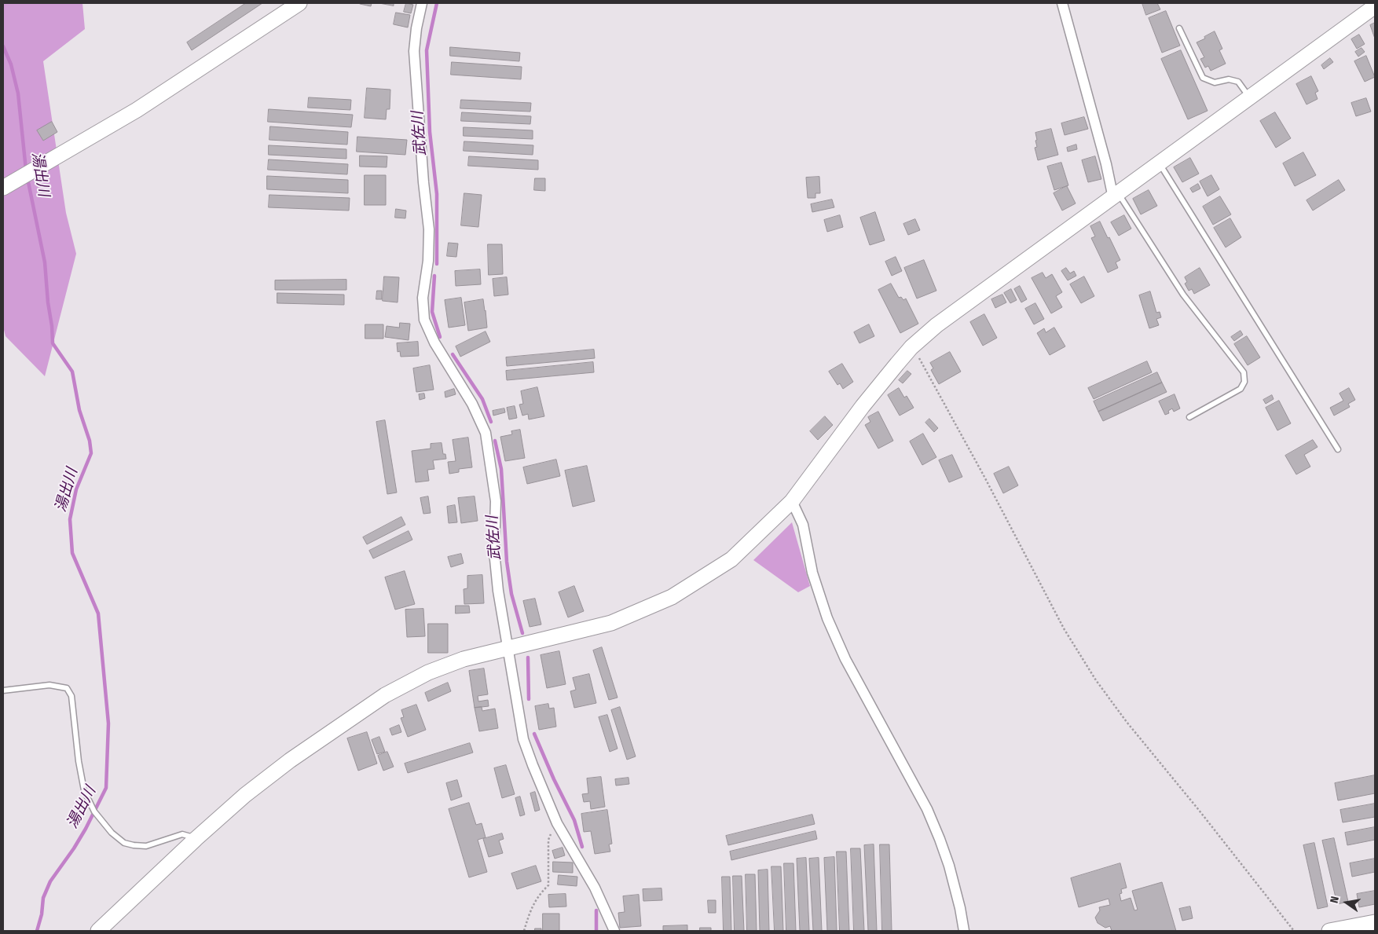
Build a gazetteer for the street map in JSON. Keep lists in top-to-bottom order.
{
  "water": ["武佐川", "湯出川"],
  "north": "left"
}
